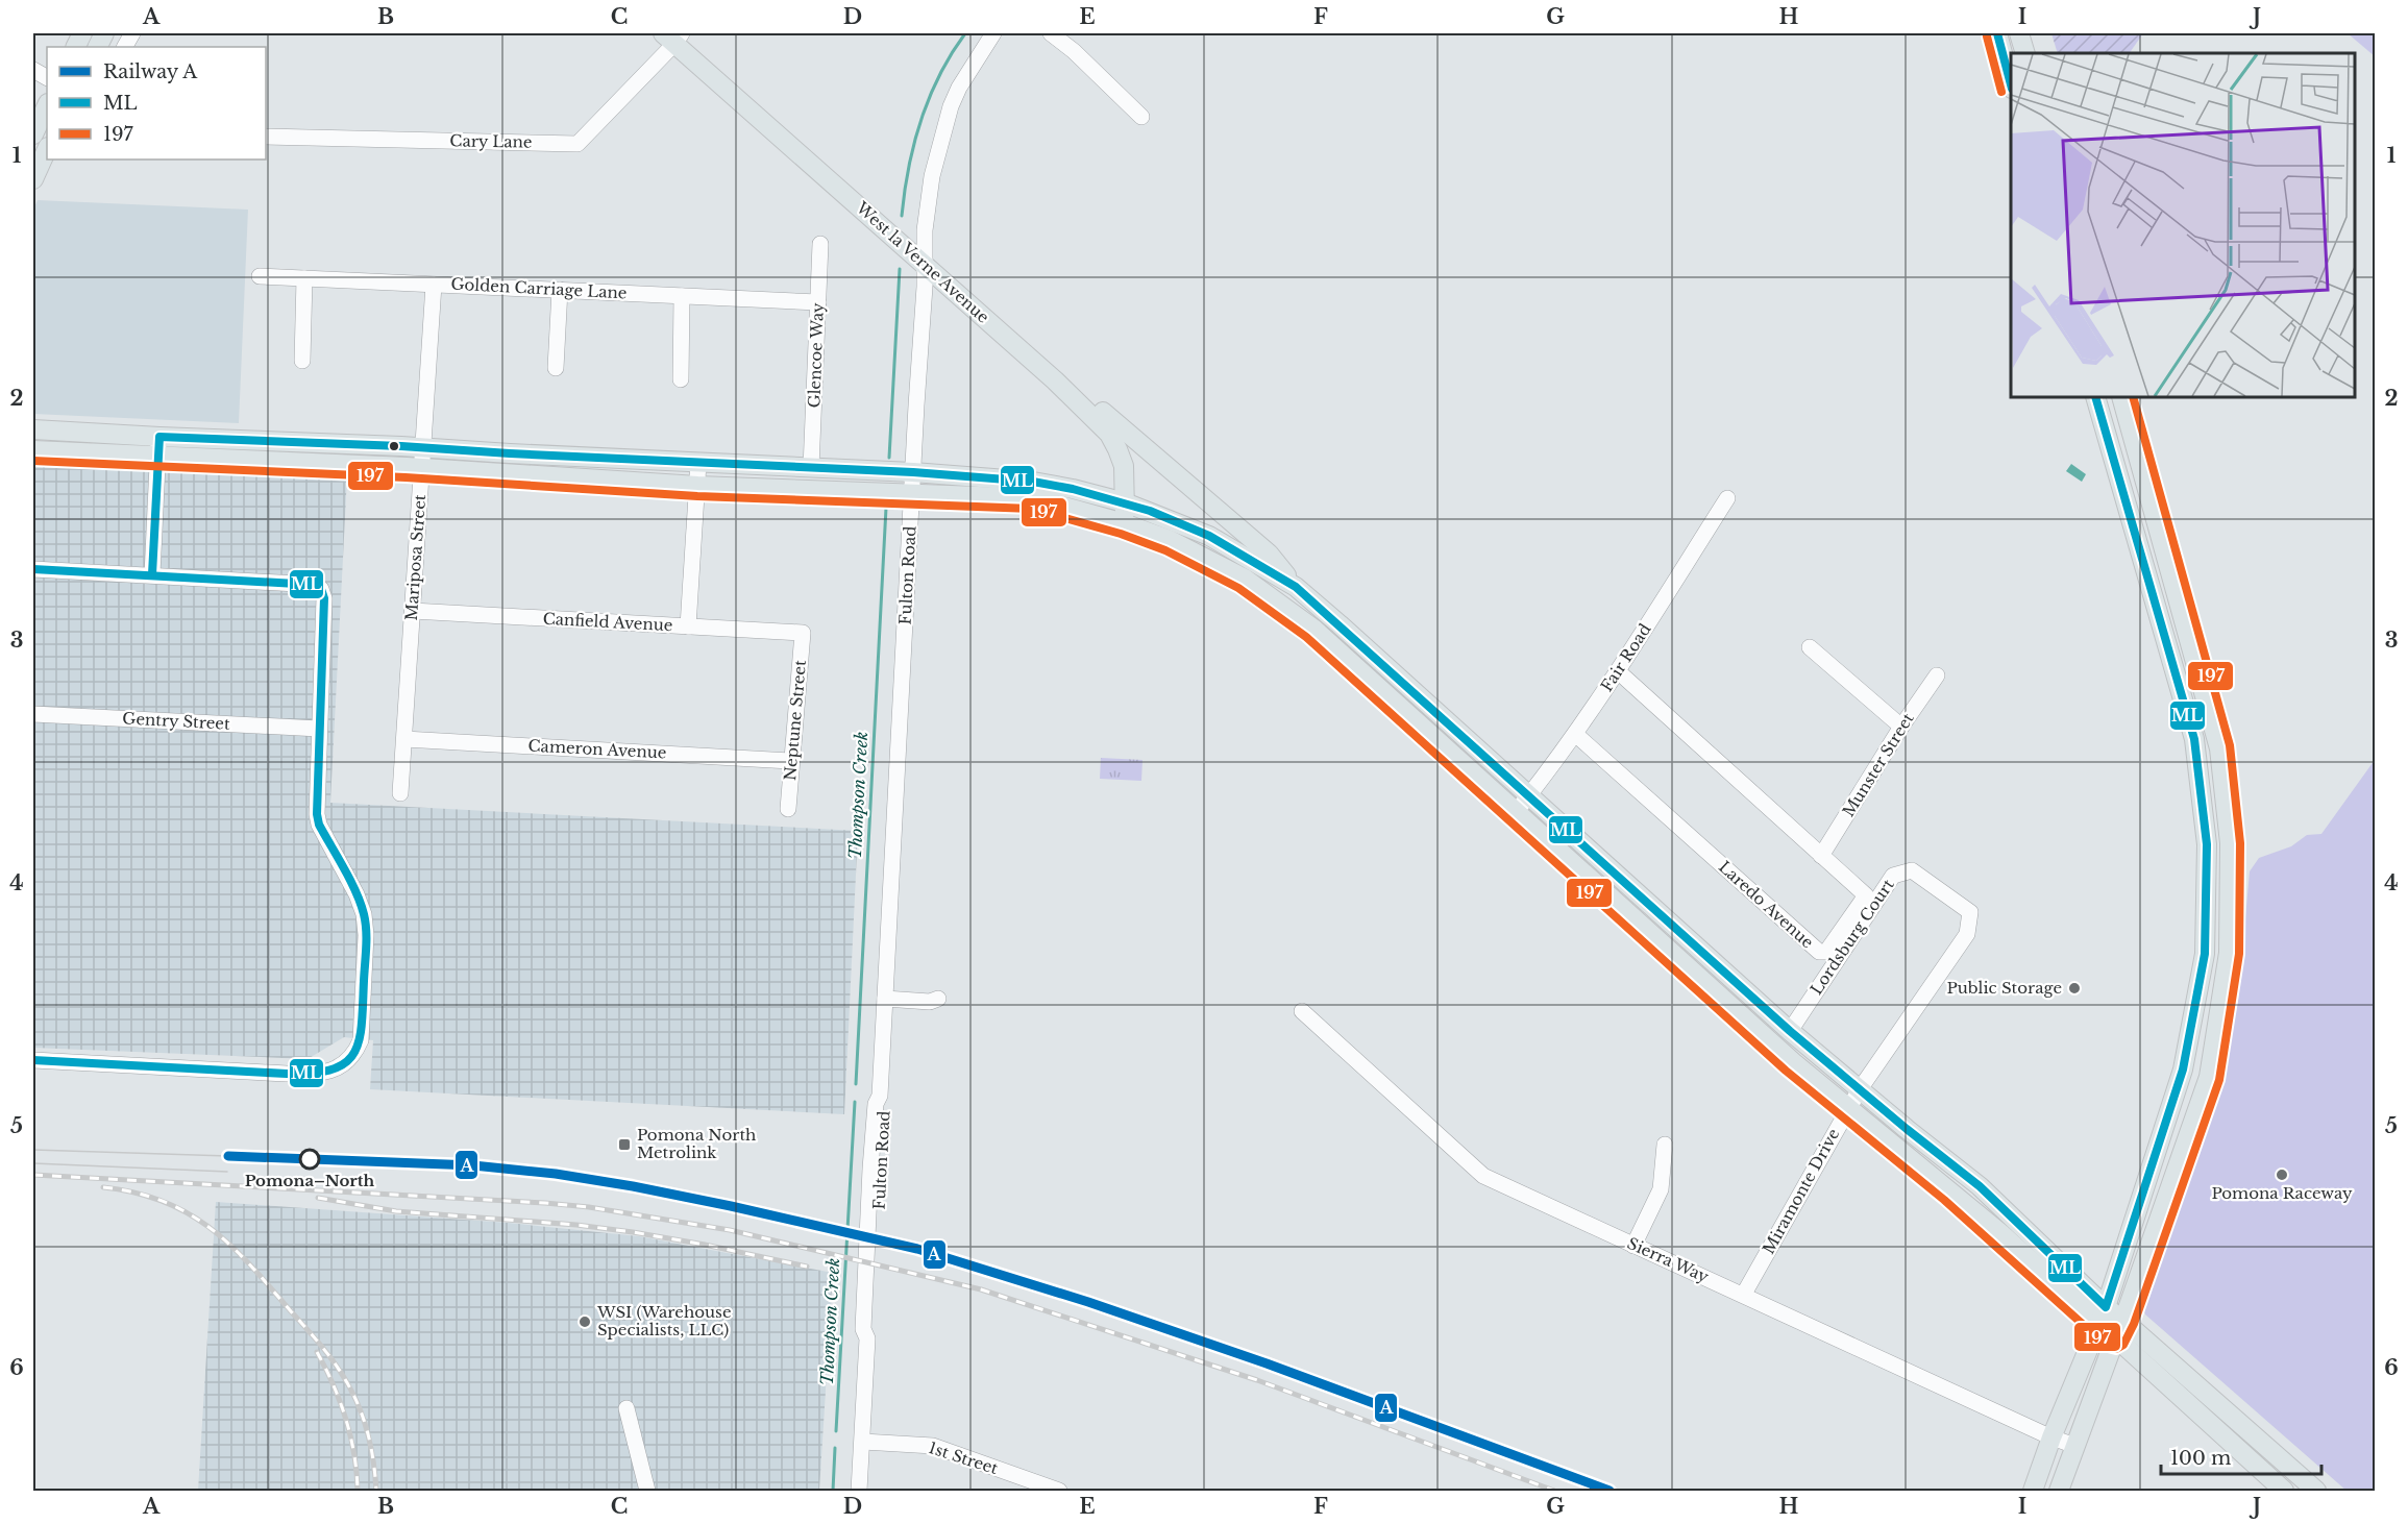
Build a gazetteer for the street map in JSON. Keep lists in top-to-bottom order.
{
  "streets": {
    "main road": ["West la Verne Avenue"],
    "street": [
      "Cary Lane",
      "Golden Carriage Lane",
      "Glencoe Way",
      "Mariposa Street",
      "Fulton Road",
      "Canfield Avenue",
      "Fair Road",
      "Neptune Street",
      "Gentry Street",
      "Cameron Avenue",
      "Munster Street",
      "Laredo Avenue",
      "Lordsburg Court",
      "Miramonte Drive",
      "Sierra Way",
      "1st Street"
    ]
  },
  "crossings": [
    ["Cary Lane", "West la Verne Avenue"],
    ["West la Verne Avenue", "Fulton Road"],
    ["Golden Carriage Lane", "Glencoe Way"],
    ["Golden Carriage Lane", "Mariposa Street"],
    ["Mariposa Street", "Canfield Avenue"],
    ["Mariposa Street", "Cameron Avenue"],
    ["Fulton Road", "1st Street"],
    ["Canfield Avenue", "Neptune Street"],
    ["Fair Road", "Laredo Avenue"],
    ["Neptune Street", "Cameron Avenue"],
    ["Munster Street", "Laredo Avenue"],
    ["Lordsburg Court", "Miramonte Drive"],
    ["Miramonte Drive", "Sierra Way"]
  ],
  "water": ["Thompson Creek"],
  "places": {
    "other": [
      "Public Storage",
      "Pomona–North",
      "Pomona Raceway",
      "WSI (Warehouse Specialists, LLC)"
    ],
    "transit": ["Pomona North Metrolink"]
  },
  "lines": ["transit line ML", "transit line 197", "rail line A"],
  "legend": ["Railway A", "ML", "197"],
  "scale_bar": "100 m",
  "grid": {
    "columns": [
      "A",
      "B",
      "C",
      "D",
      "E",
      "F",
      "G",
      "H",
      "I",
      "J"
    ],
    "rows": [
      "1",
      "2",
      "3",
      "4",
      "5",
      "6"
    ]
  }
}
